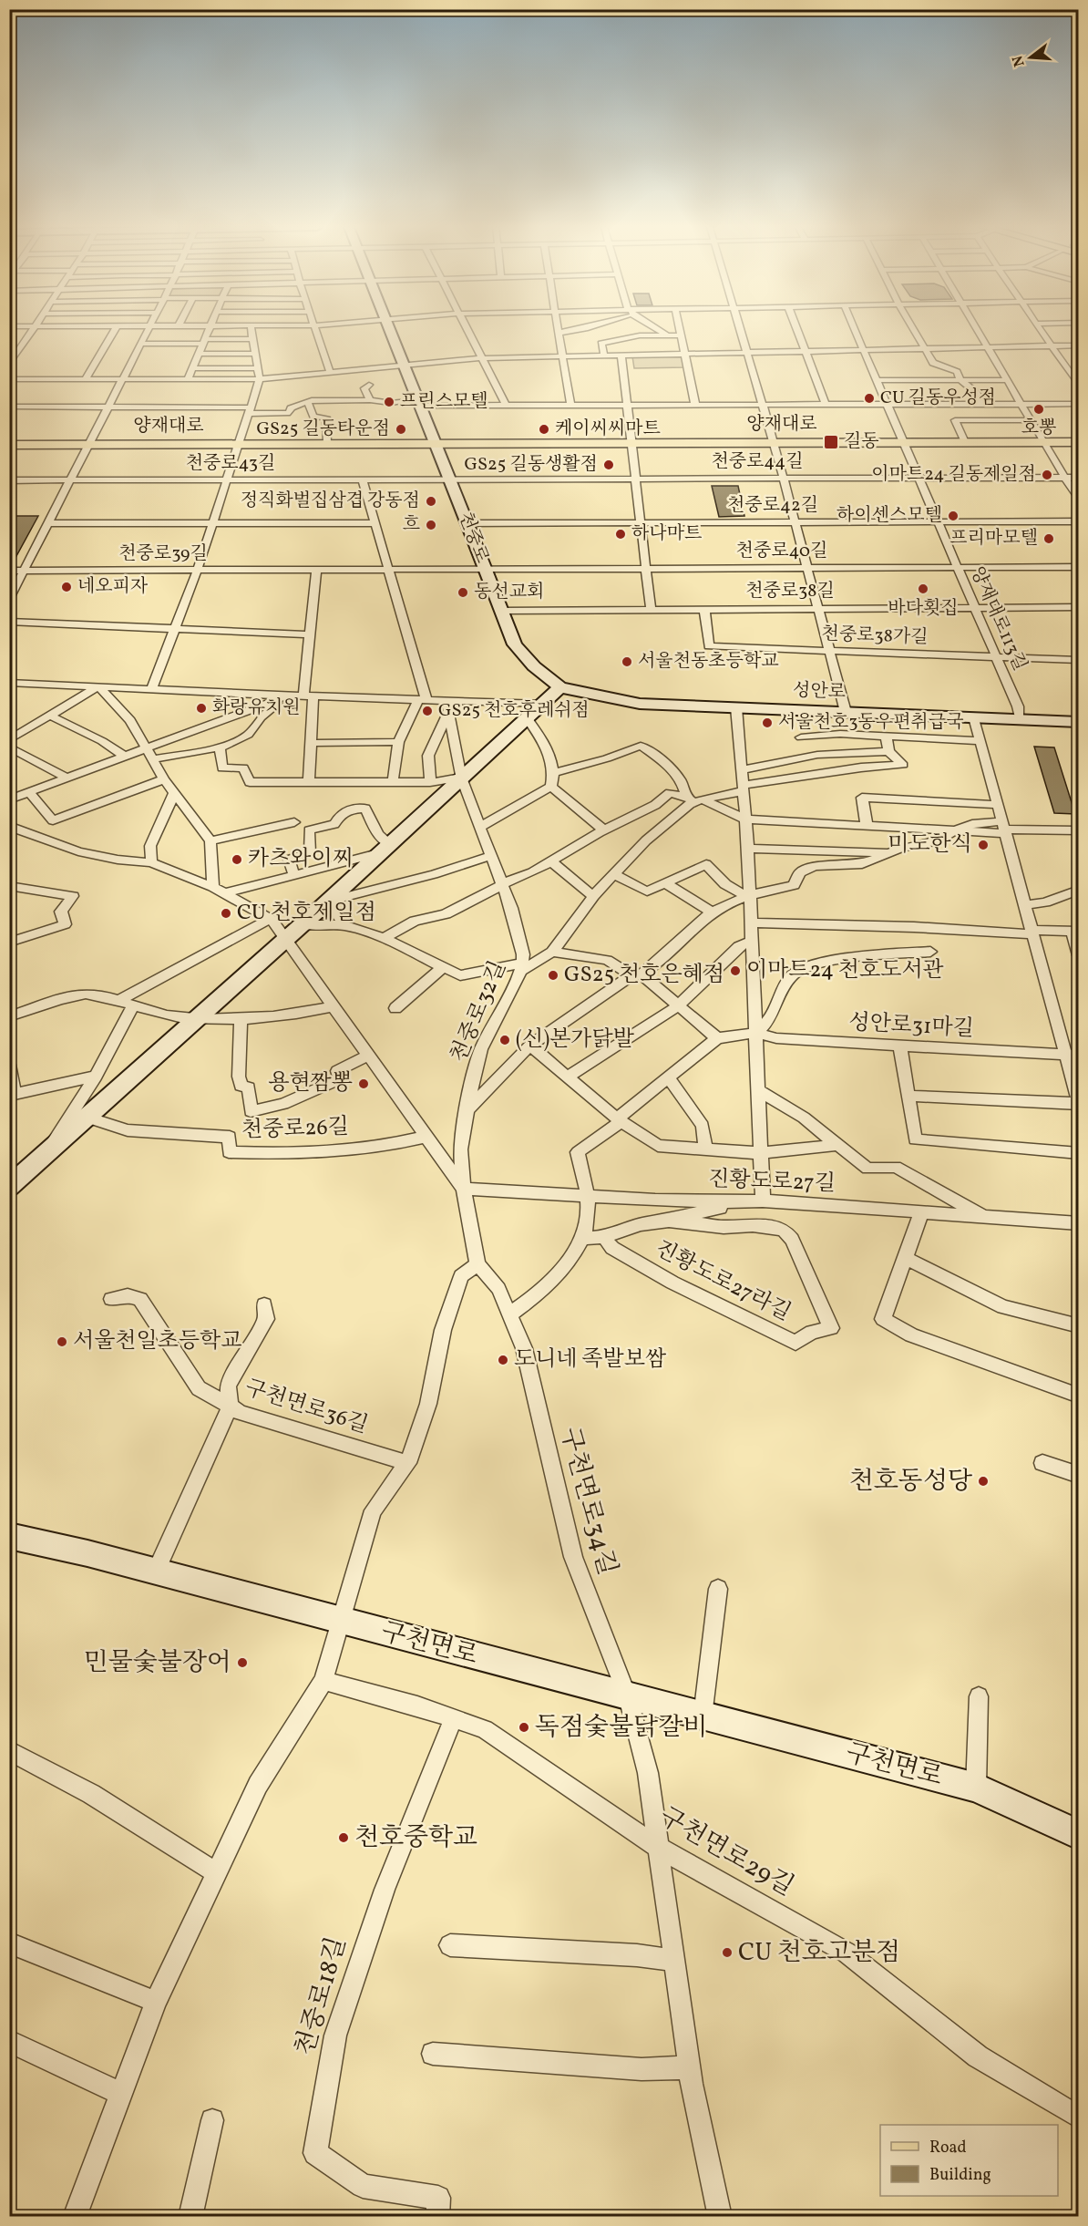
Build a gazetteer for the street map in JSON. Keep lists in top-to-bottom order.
{
  "streets": {
    "main road": [
      "양재대로",
      "천중로",
      "성안로",
      "구천면로"
    ],
    "street": [
      "천중로44길",
      "천중로43길",
      "천중로42길",
      "천중로40길",
      "천중로39길",
      "천중로38길",
      "양재대로113길",
      "천중로38가길",
      "천중로32길",
      "성안로31마길",
      "천중로26길",
      "진황도로27길",
      "진황도로27라길",
      "구천면로36길",
      "구천면로34길",
      "구천면로29길",
      "천중로18길"
    ]
  },
  "crossings": [
    ["양재대로", "천중로"],
    ["양재대로", "양재대로113길"],
    ["천중로44길", "천중로43길"],
    ["천중로44길", "천중로"],
    ["천중로44길", "양재대로113길"],
    ["천중로43길", "천중로"],
    ["천중로42길", "천중로"],
    ["천중로42길", "양재대로113길"],
    ["천중로", "천중로40길"],
    ["천중로", "천중로39길"],
    ["천중로", "천중로38길"],
    ["천중로", "성안로"],
    ["천중로40길", "천중로39길"],
    ["천중로40길", "양재대로113길"],
    ["천중로38길", "양재대로113길"],
    ["천중로38길", "천중로38가길"],
    ["양재대로113길", "천중로38가길"],
    ["양재대로113길", "성안로"],
    ["천중로32길", "진황도로27길"],
    ["진황도로27길", "진황도로27라길"],
    ["구천면로34길", "구천면로"],
    ["구천면로34길", "구천면로29길"],
    ["구천면로29길", "천중로18길"]
  ],
  "places": {
    "other": [
      "CU 길동우성점",
      "프린스모텔",
      "호뽕",
      "GS25 길동타운점",
      "케이씨씨마트",
      "GS25 길동생활점",
      "이마트24 길동제일점",
      "정직화벌집삼겹 강동점",
      "하이센스모텔",
      "흐",
      "하나마트",
      "프리마모텔",
      "네오피자",
      "바다횟집",
      "동선교회",
      "서울천동초등학교",
      "화랑유치원",
      "GS25 천호후레쉬점",
      "서울천호3동우편취급국",
      "미도한식",
      "카츠와이찌",
      "CU 천호제일점",
      "이마트24 천호도서관",
      "GS25 천호은혜점",
      "(신)본가닭발",
      "용현짬뽕",
      "서울천일초등학교",
      "도니네 족발보쌈",
      "천호동성당",
      "민물숯불장어",
      "독점숯불닭갈비",
      "천호중학교",
      "CU 천호고분점"
    ],
    "transit": ["길동"]
  },
  "legend": ["Road", "Building"],
  "north": "left"
}
